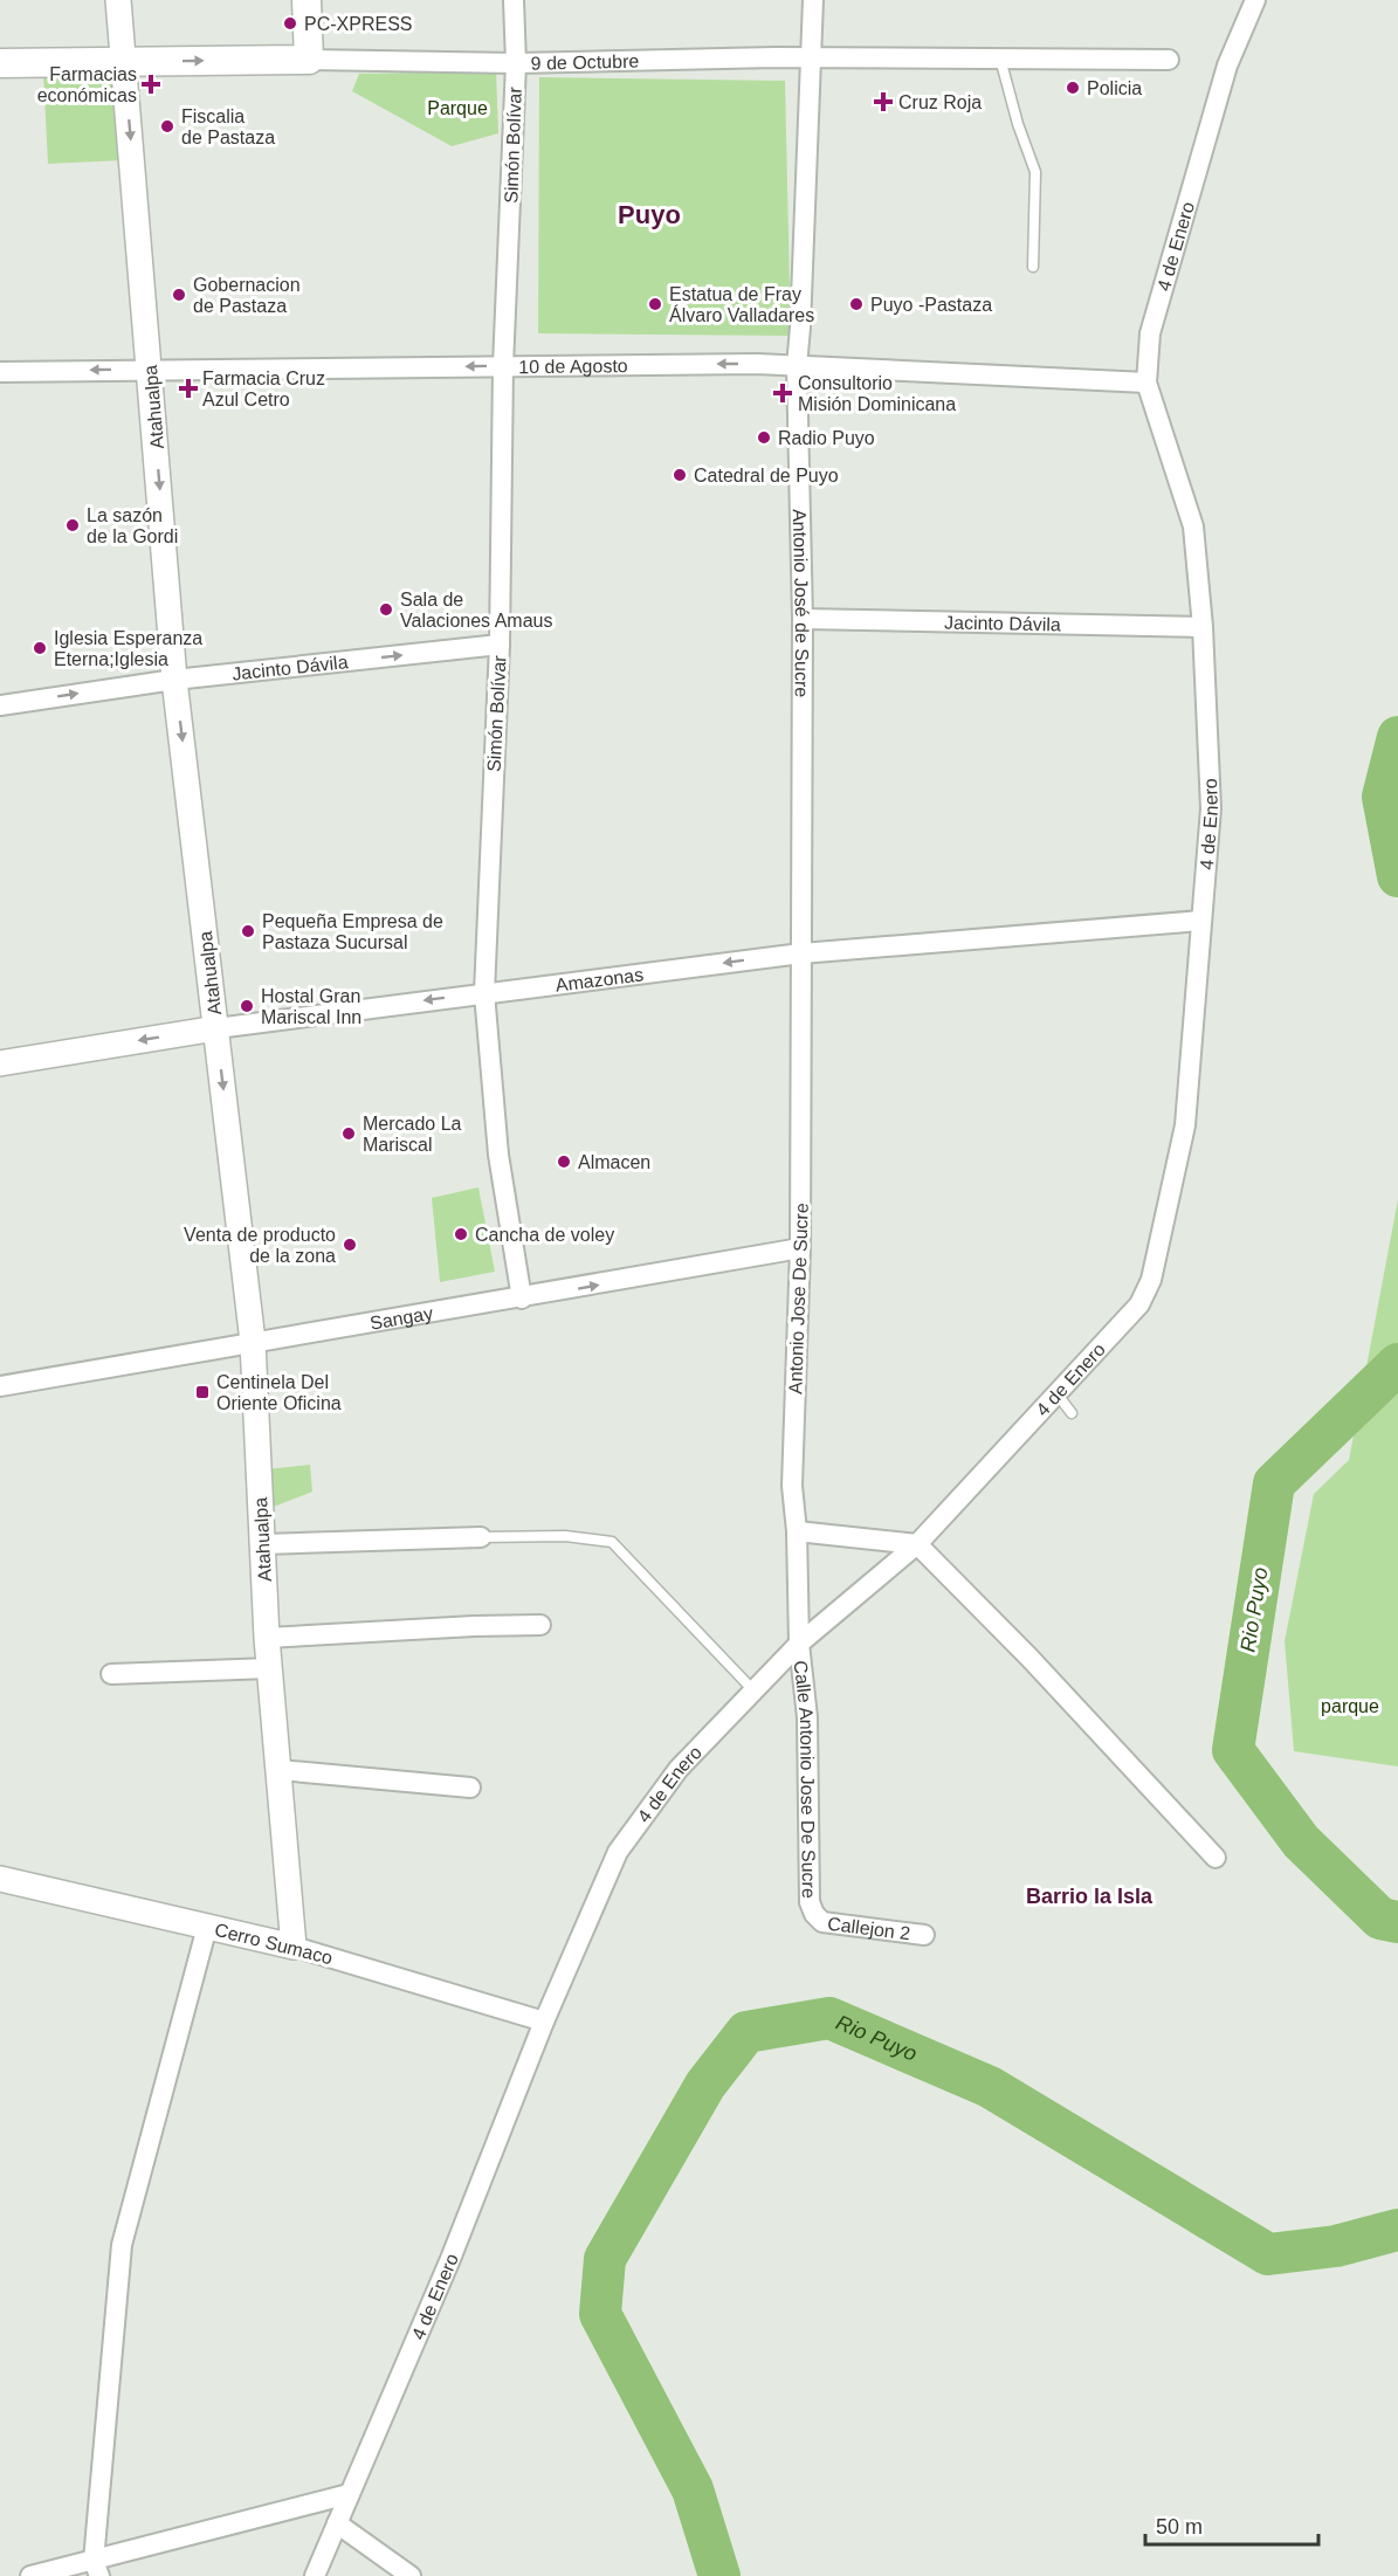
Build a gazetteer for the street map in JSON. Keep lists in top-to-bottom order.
{
  "streets": {
    "main road": ["9 de Octubre"],
    "street": [
      "Simón Bolívar",
      "4 de Enero",
      "10 de Agosto",
      "Atahualpa",
      "Antonio José de Sucre",
      "Jacinto Dávila",
      "Amazonas",
      "Antonio Jose De Sucre",
      "Sangay",
      "Calle Antonio Jose De Sucre",
      "Callejon 2",
      "Cerro Sumaco"
    ]
  },
  "crossings": [
    ["9 de Octubre", "Simón Bolívar"],
    ["9 de Octubre", "Atahualpa"],
    ["9 de Octubre", "Antonio José de Sucre"],
    ["Simón Bolívar", "10 de Agosto"],
    ["Simón Bolívar", "Jacinto Dávila"],
    ["Simón Bolívar", "Amazonas"],
    ["Simón Bolívar", "Sangay"],
    ["4 de Enero", "10 de Agosto"],
    ["4 de Enero", "Jacinto Dávila"],
    ["4 de Enero", "Amazonas"],
    ["4 de Enero", "Antonio Jose De Sucre"],
    ["4 de Enero", "Calle Antonio Jose De Sucre"],
    ["4 de Enero", "Cerro Sumaco"],
    ["10 de Agosto", "Atahualpa"],
    ["10 de Agosto", "Antonio José de Sucre"],
    ["Atahualpa", "Jacinto Dávila"],
    ["Atahualpa", "Amazonas"],
    ["Atahualpa", "Sangay"],
    ["Atahualpa", "Cerro Sumaco"],
    ["Antonio José de Sucre", "Jacinto Dávila"],
    ["Antonio José de Sucre", "Amazonas"],
    ["Antonio José de Sucre", "Antonio Jose De Sucre"],
    ["Amazonas", "Antonio Jose De Sucre"],
    ["Antonio Jose De Sucre", "Sangay"],
    ["Antonio Jose De Sucre", "Calle Antonio Jose De Sucre"],
    ["Calle Antonio Jose De Sucre", "Callejon 2"]
  ],
  "one_way": [
    "10 de Agosto",
    "Atahualpa",
    "Jacinto Dávila",
    "Amazonas"
  ],
  "districts": ["Puyo", "Barrio la Isla"],
  "water": ["Rio Puyo"],
  "parks": ["Parque", "parque"],
  "places": {
    "other": [
      "PC-XPRESS",
      "Policia",
      "Fiscalia de Pastaza",
      "Gobernacion de Pastaza",
      "Estatua de Fray Álvaro Valladares",
      "Puyo -Pastaza",
      "Radio Puyo",
      "Catedral de Puyo",
      "La sazón de la Gordi",
      "Sala de Valaciones Amaus",
      "Iglesia Esperanza Eterna;Iglesia",
      "Pequeña Empresa de Pastaza Sucursal",
      "Hostal Gran Mariscal Inn",
      "Mercado La Mariscal",
      "Almacen",
      "Cancha de voley",
      "Venta de producto de la zona"
    ],
    "health": [
      "Farmacias económicas",
      "Cruz Roja",
      "Farmacia Cruz Azul Cetro",
      "Consultorio Misión Dominicana"
    ],
    "transit": ["Centinela Del Oriente Oficina"]
  },
  "scale_bar": "50 m"
}
